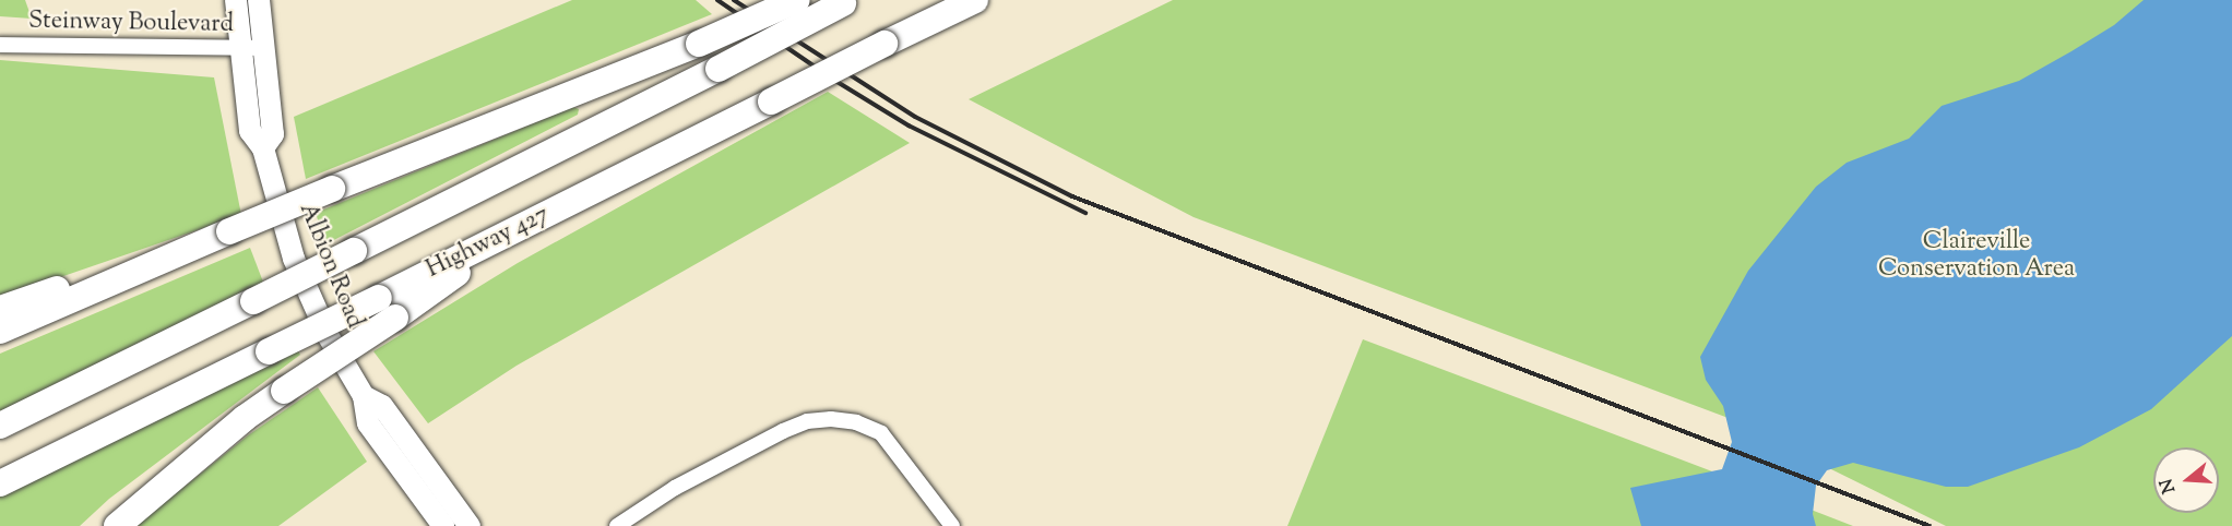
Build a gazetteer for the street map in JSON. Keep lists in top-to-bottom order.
{
  "streets": {
    "highway": ["Highway 427"],
    "main road": ["Albion Road"],
    "street": ["Steinway Boulevard"]
  },
  "crossings": [
    ["Steinway Boulevard", "Albion Road"]
  ],
  "parks": ["Claireville Conservation Area"],
  "north": "left"
}
